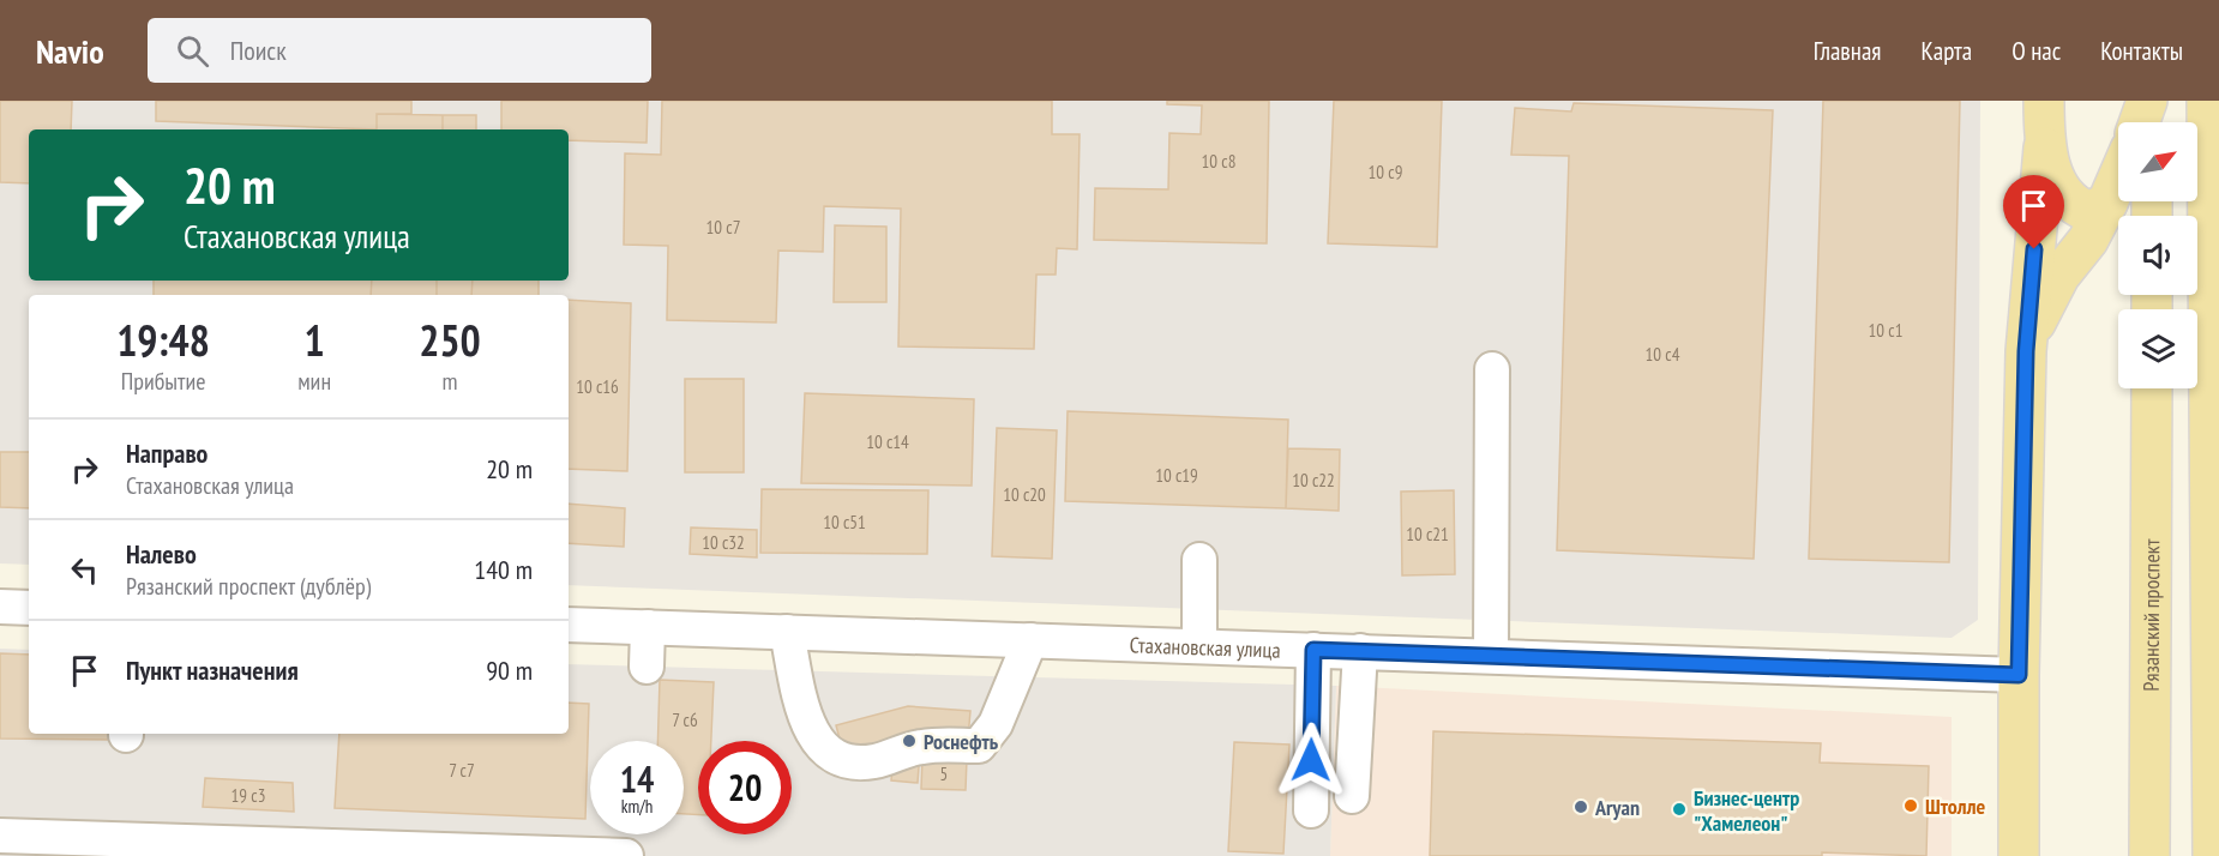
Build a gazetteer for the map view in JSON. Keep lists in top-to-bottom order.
{
  "streets": {
    "main road": ["Рязанский проспект"],
    "street": ["Стахановская улица"]
  },
  "places": [
    "Роснефть",
    "Штолле",
    "Aryan",
    "Бизнес-центр \"Хамелеон\""
  ],
  "house_numbers": [
    "10 с8",
    "10 с9",
    "10 с7",
    "10 с1",
    "10 с4",
    "10 с16",
    "10 с14",
    "10 с19",
    "10 с22",
    "10 с20",
    "10 с51",
    "10 с21",
    "10 с32",
    "7 с6",
    "7 с7",
    "5",
    "19 с3"
  ],
  "north": "top right",
  "page": {
    "header": "Navio",
    "search": "Поиск",
    "nav": [
      "Главная",
      "Карта",
      "О нас",
      "Контакты"
    ],
    "turn": ["20 m", "Стахановская улица"],
    "eta": [
      "19:48",
      "Прибытие",
      "1",
      "мин",
      "250",
      "m"
    ],
    "list": [
      {
        "name": "Направо",
        "note": "Стахановская улица",
        "value": "20 m"
      },
      {
        "name": "Налево",
        "note": "Рязанский проспект (дублёр)",
        "value": "140 m"
      },
      {
        "name": "Пункт назначения",
        "value": "90 m"
      }
    ],
    "speed": "14 km/h",
    "limit": "20"
  }
}
